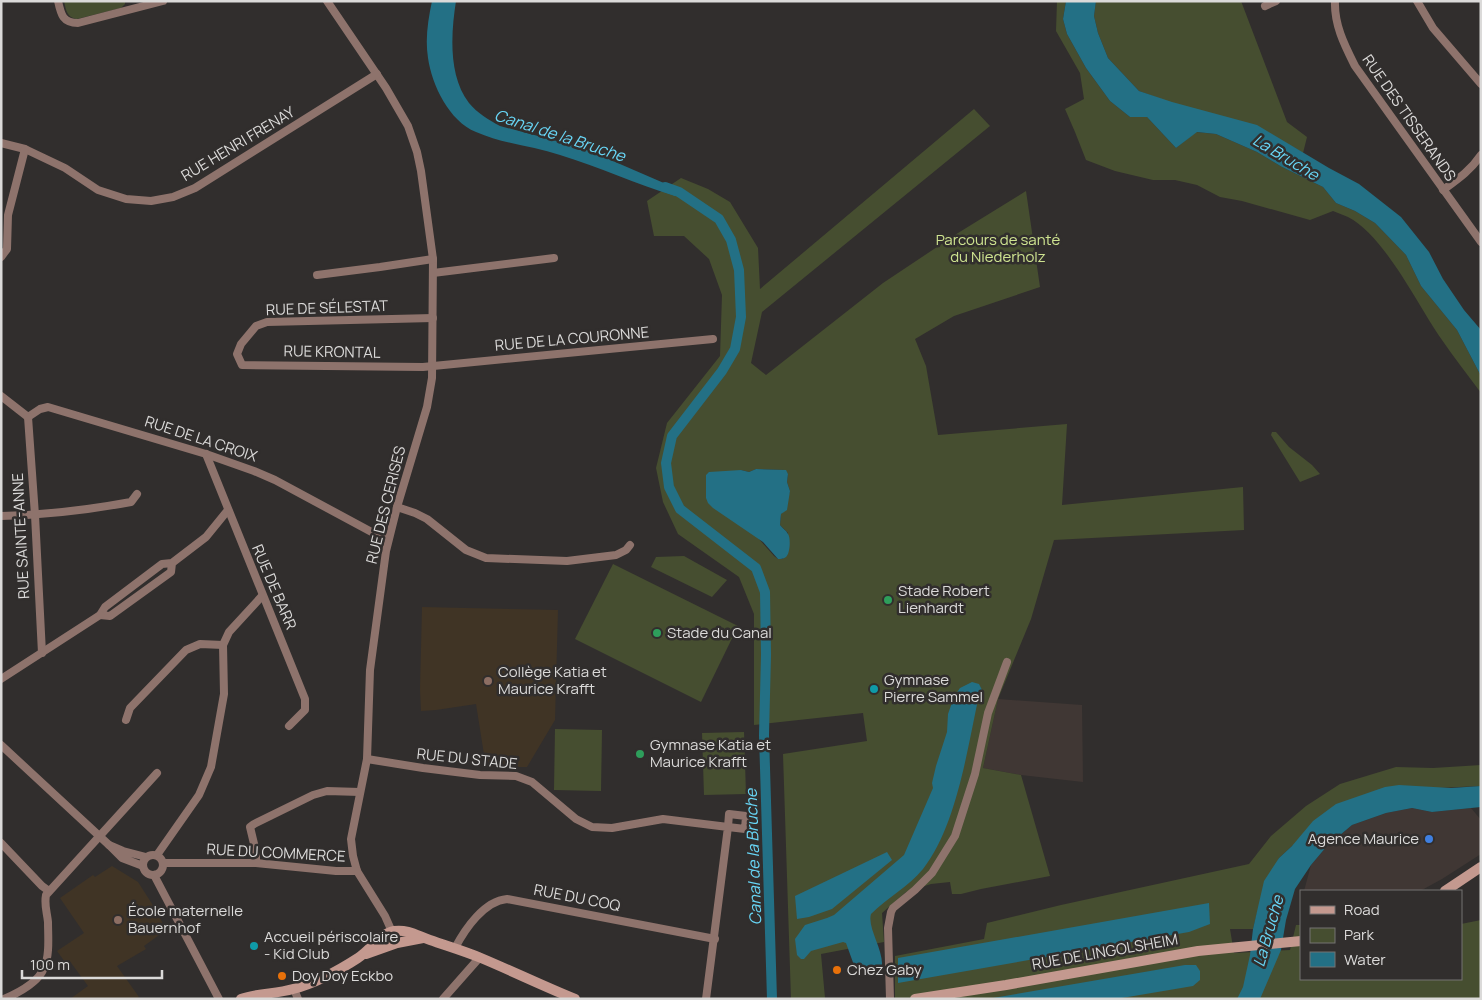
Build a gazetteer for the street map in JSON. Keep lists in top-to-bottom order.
{
  "streets": {
    "main road": ["RUE DE LINGOLSHEIM"],
    "street": [
      "RUE DES TISSERANDS",
      "RUE HENRI FRENAY",
      "RUE DE SÉLESTAT",
      "RUE DE LA COURONNE",
      "RUE KRONTAL",
      "RUE DE LA CROIX",
      "RUE DES CERISES",
      "RUE SAINTE-ANNE",
      "RUE DE BARR",
      "RUE DU STADE",
      "RUE DU COMMERCE",
      "RUE DU COQ"
    ]
  },
  "crossings": [
    ["RUE HENRI FRENAY", "RUE DES CERISES"],
    ["RUE DE SÉLESTAT", "RUE KRONTAL"],
    ["RUE DE SÉLESTAT", "RUE DES CERISES"],
    ["RUE DE LA COURONNE", "RUE KRONTAL"],
    ["RUE DE LA COURONNE", "RUE DES CERISES"],
    ["RUE KRONTAL", "RUE DES CERISES"],
    ["RUE DE LA CROIX", "RUE DES CERISES"],
    ["RUE DE LA CROIX", "RUE SAINTE-ANNE"],
    ["RUE DE LA CROIX", "RUE DE BARR"],
    ["RUE DES CERISES", "RUE DU STADE"],
    ["RUE DES CERISES", "RUE DU COMMERCE"],
    ["RUE DU STADE", "RUE DU COQ"]
  ],
  "water": ["Canal de la Bruche", "La Bruche"],
  "parks": ["Parcours de santé du Niederholz"],
  "places": [
    "Stade Robert Lienhardt",
    "Stade du Canal",
    "Collège Katia et Maurice Krafft",
    "Gymnase Pierre Sammel",
    "Gymnase Katia et Maurice Krafft",
    "Agence Maurice",
    "École maternelle Bauernhof",
    "Accueil périscolaire - Kid Club",
    "Chez Gaby",
    "Doy Doy Eckbo"
  ],
  "legend": ["Road", "Park", "Water"],
  "scale_bar": "100 m"
}
